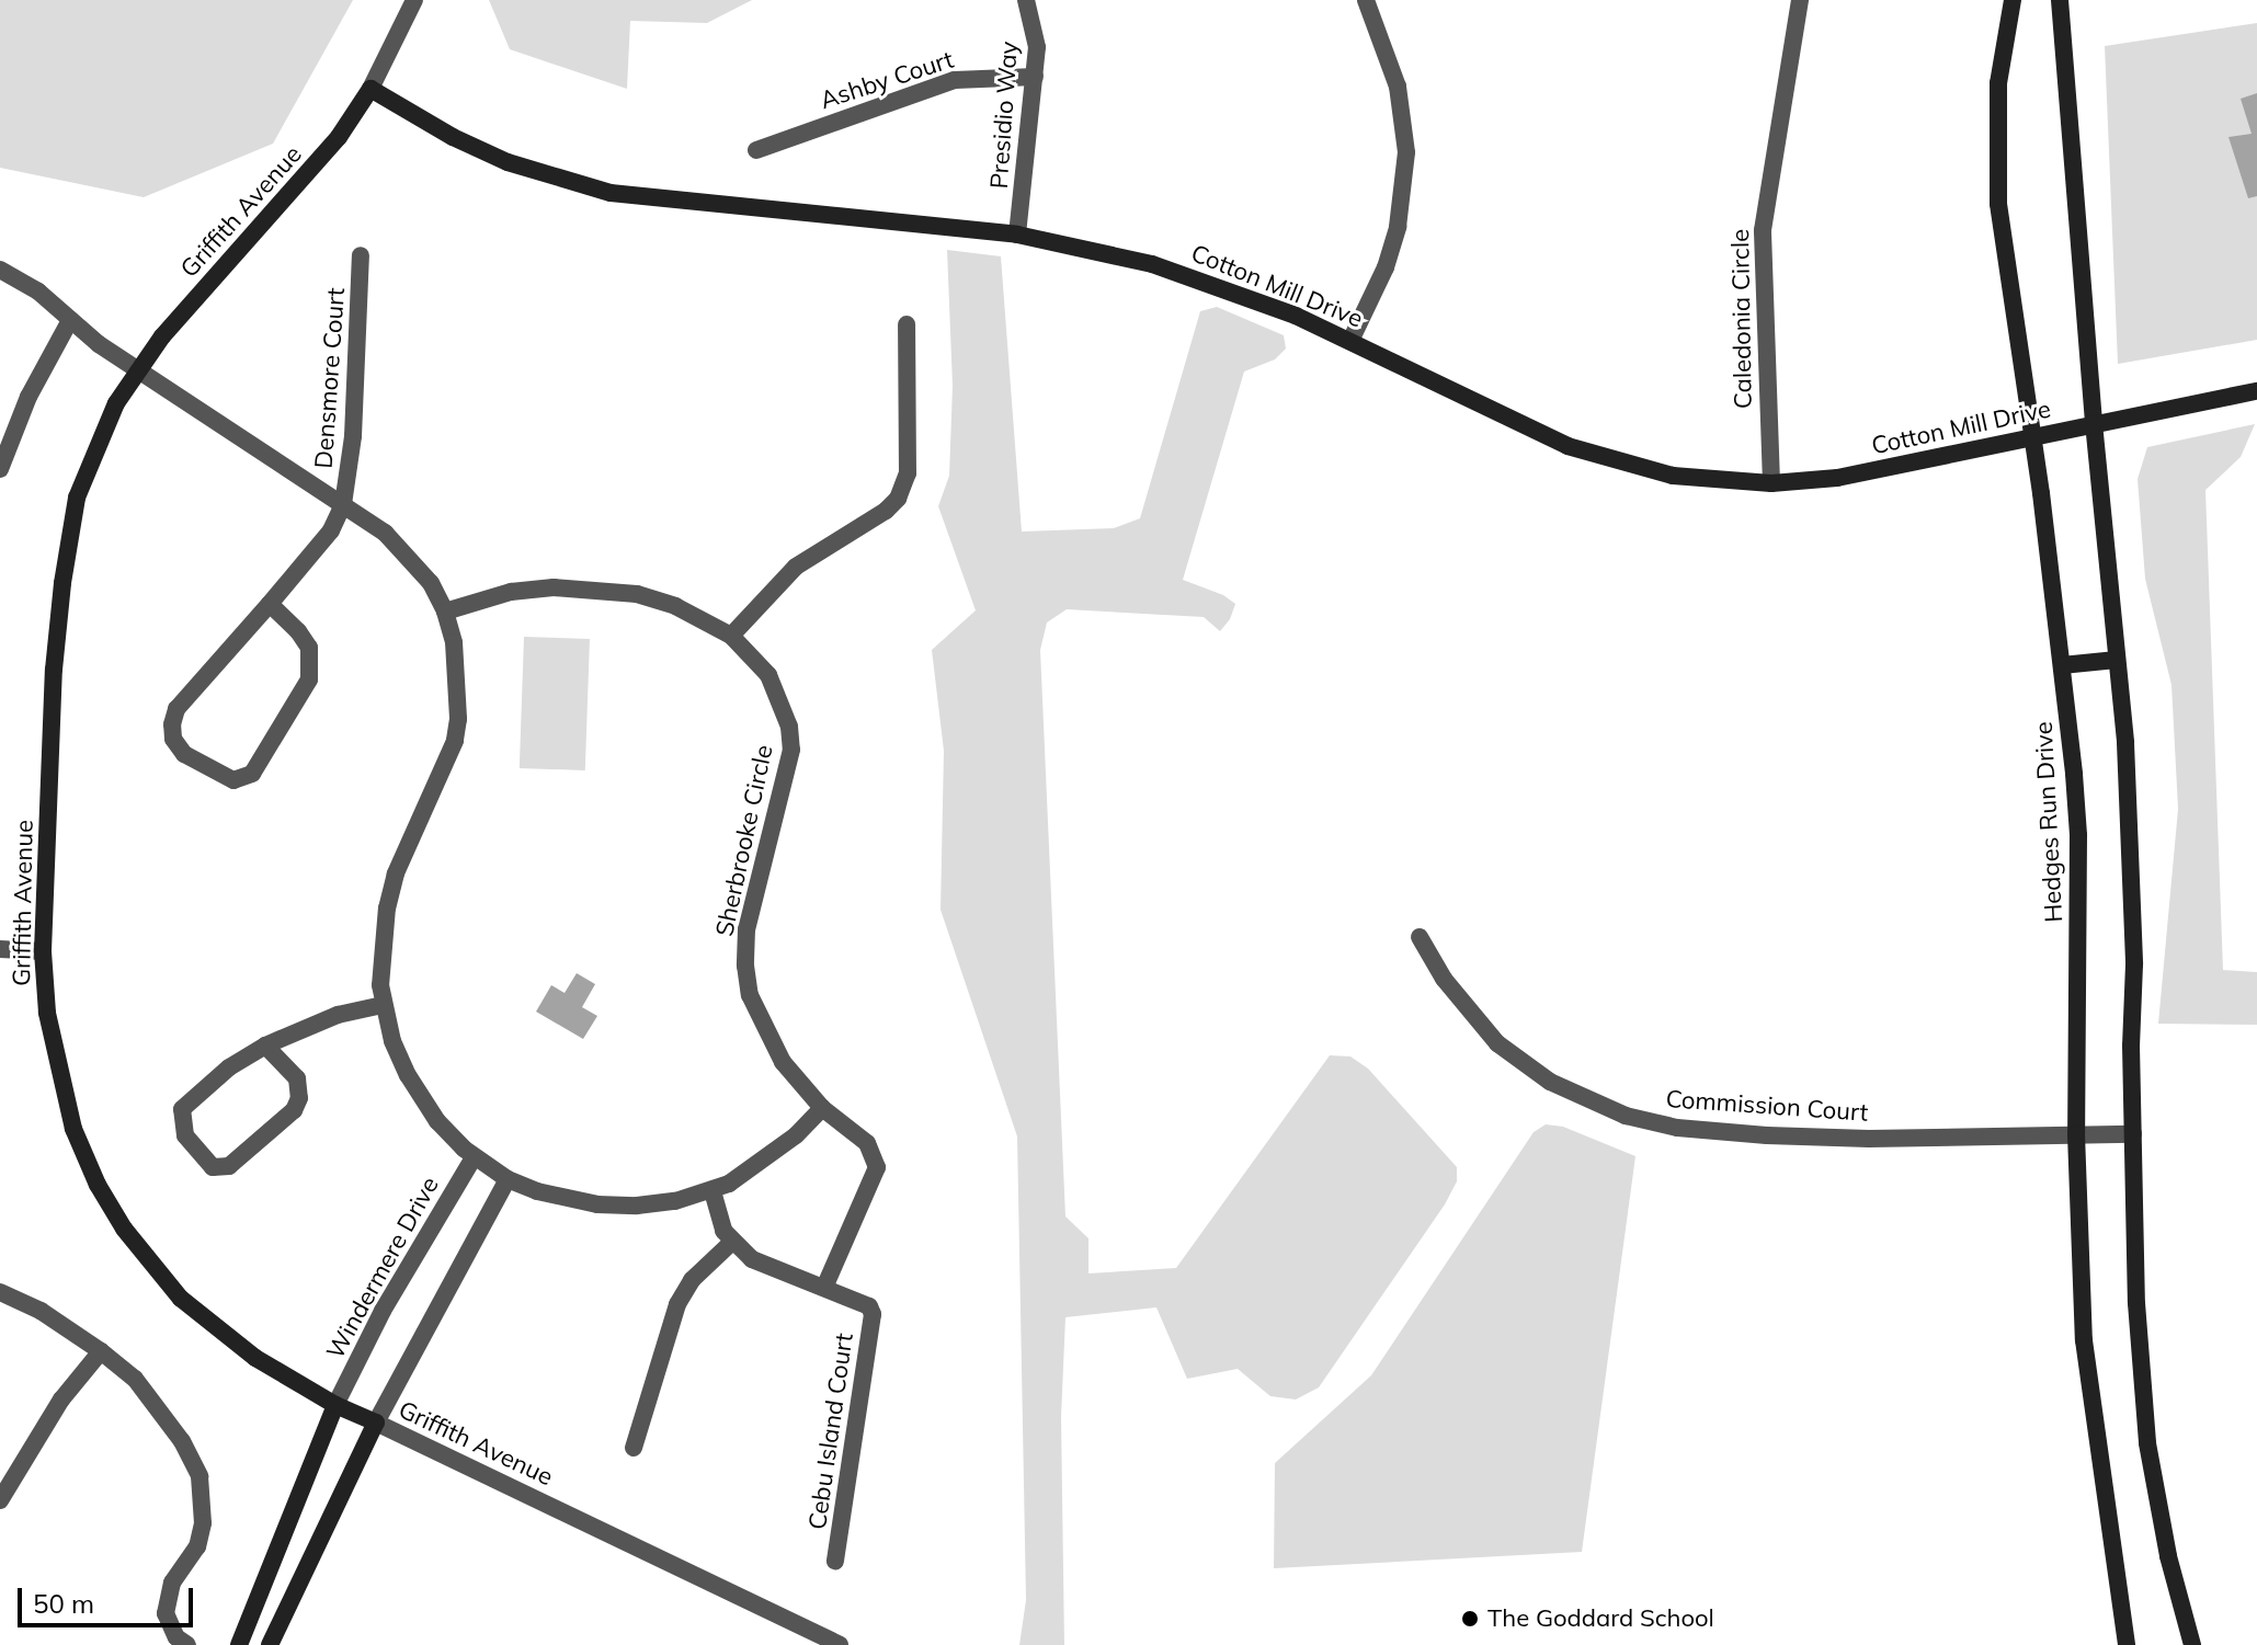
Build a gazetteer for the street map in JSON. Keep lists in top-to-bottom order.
{
  "streets": {
    "street": [
      "Ashby Court",
      "Presidio Way",
      "Griffith Avenue",
      "Cotton Mill Drive",
      "Caledonia Circle",
      "Densmore Court",
      "Hedges Run Drive",
      "Sherbrooke Circle",
      "Commission Court",
      "Windermere Drive",
      "Cebu Island Court"
    ]
  },
  "crossings": [
    ["Ashby Court", "Presidio Way"],
    ["Presidio Way", "Cotton Mill Drive"],
    ["Griffith Avenue", "Cotton Mill Drive"],
    ["Griffith Avenue", "Windermere Drive"],
    ["Cotton Mill Drive", "Caledonia Circle"],
    ["Cotton Mill Drive", "Hedges Run Drive"],
    ["Hedges Run Drive", "Commission Court"],
    ["Sherbrooke Circle", "Cebu Island Court"]
  ],
  "places": ["The Goddard School"],
  "scale_bar": "50 m"
}
